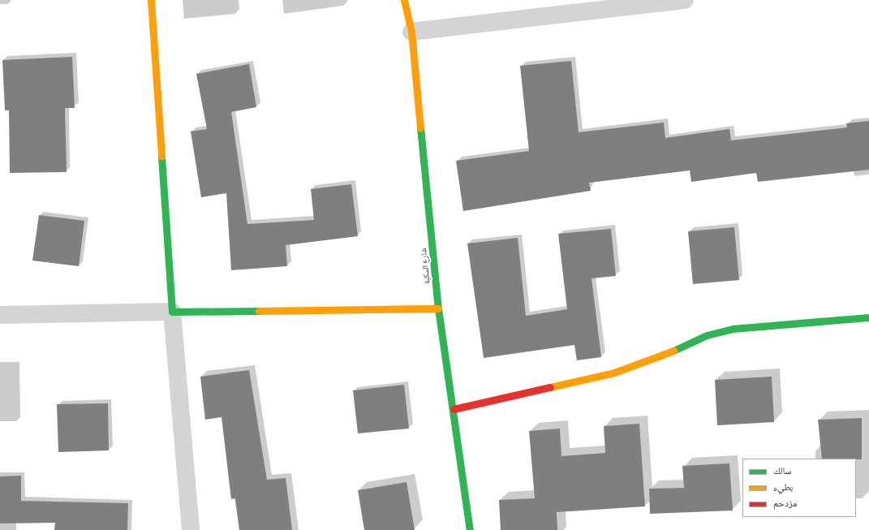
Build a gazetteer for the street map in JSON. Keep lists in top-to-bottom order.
{
  "streets": {
    "street": ["شارع السكبة"]
  },
  "legend": ["سالك", "بطيء", "مزدحم"]
}
